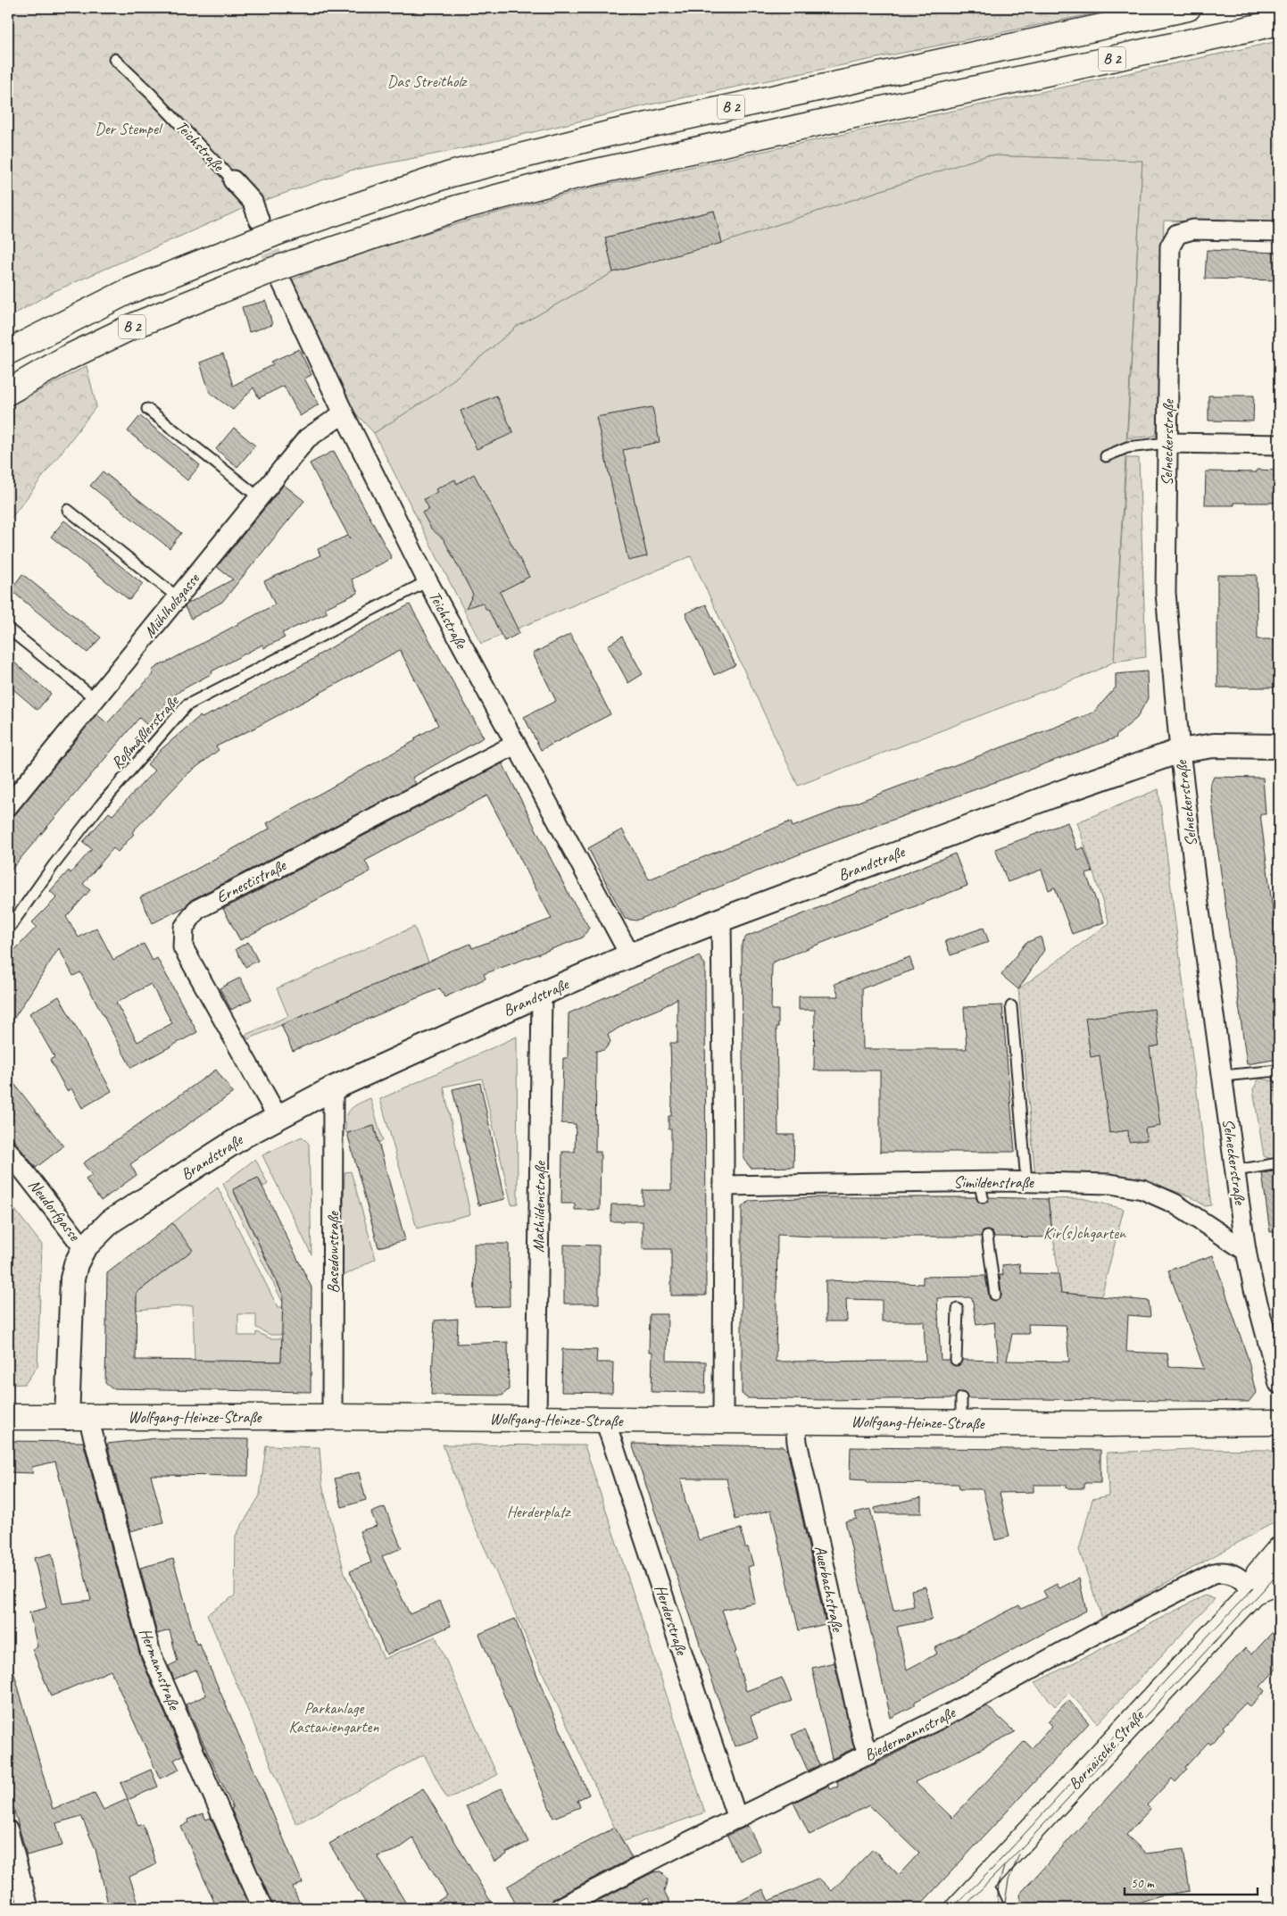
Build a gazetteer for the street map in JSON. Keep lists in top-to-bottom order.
{
  "streets": {
    "main road": ["B 2", "Wolfgang-Heinze-Straße", "Bornaische Straße"],
    "street": [
      "Teichstraße",
      "Selneckerstraße",
      "Mühlholzgasse",
      "Brandstraße",
      "Ernestistraße",
      "Simildenstraße",
      "Mathildenstraße",
      "Neudorfgasse",
      "Basedowstraße",
      "Auerbachstraße",
      "Herderstraße",
      "Hermannstraße",
      "Biedermannstraße"
    ],
    "lane": ["Roßmäßlerstraße"]
  },
  "crossings": [
    ["B 2", "Teichstraße"],
    ["Teichstraße", "Mühlholzgasse"],
    ["Teichstraße", "Roßmäßlerstraße"],
    ["Teichstraße", "Brandstraße"],
    ["Teichstraße", "Ernestistraße"],
    ["Selneckerstraße", "Brandstraße"],
    ["Selneckerstraße", "Simildenstraße"],
    ["Brandstraße", "Ernestistraße"],
    ["Brandstraße", "Mathildenstraße"],
    ["Brandstraße", "Neudorfgasse"],
    ["Brandstraße", "Basedowstraße"],
    ["Brandstraße", "Wolfgang-Heinze-Straße"],
    ["Brandstraße", "Hermannstraße"],
    ["Mathildenstraße", "Wolfgang-Heinze-Straße"],
    ["Basedowstraße", "Wolfgang-Heinze-Straße"],
    ["Wolfgang-Heinze-Straße", "Auerbachstraße"],
    ["Wolfgang-Heinze-Straße", "Herderstraße"],
    ["Wolfgang-Heinze-Straße", "Hermannstraße"],
    ["Auerbachstraße", "Biedermannstraße"],
    ["Herderstraße", "Biedermannstraße"],
    ["Biedermannstraße", "Bornaische Straße"]
  ],
  "parks": [
    "Das Streitholz",
    "Der Stempel",
    "Kir(s)chgarten",
    "Herderplatz",
    "Parkanlage Kastaniengarten"
  ],
  "scale_bar": "50 m"
}
